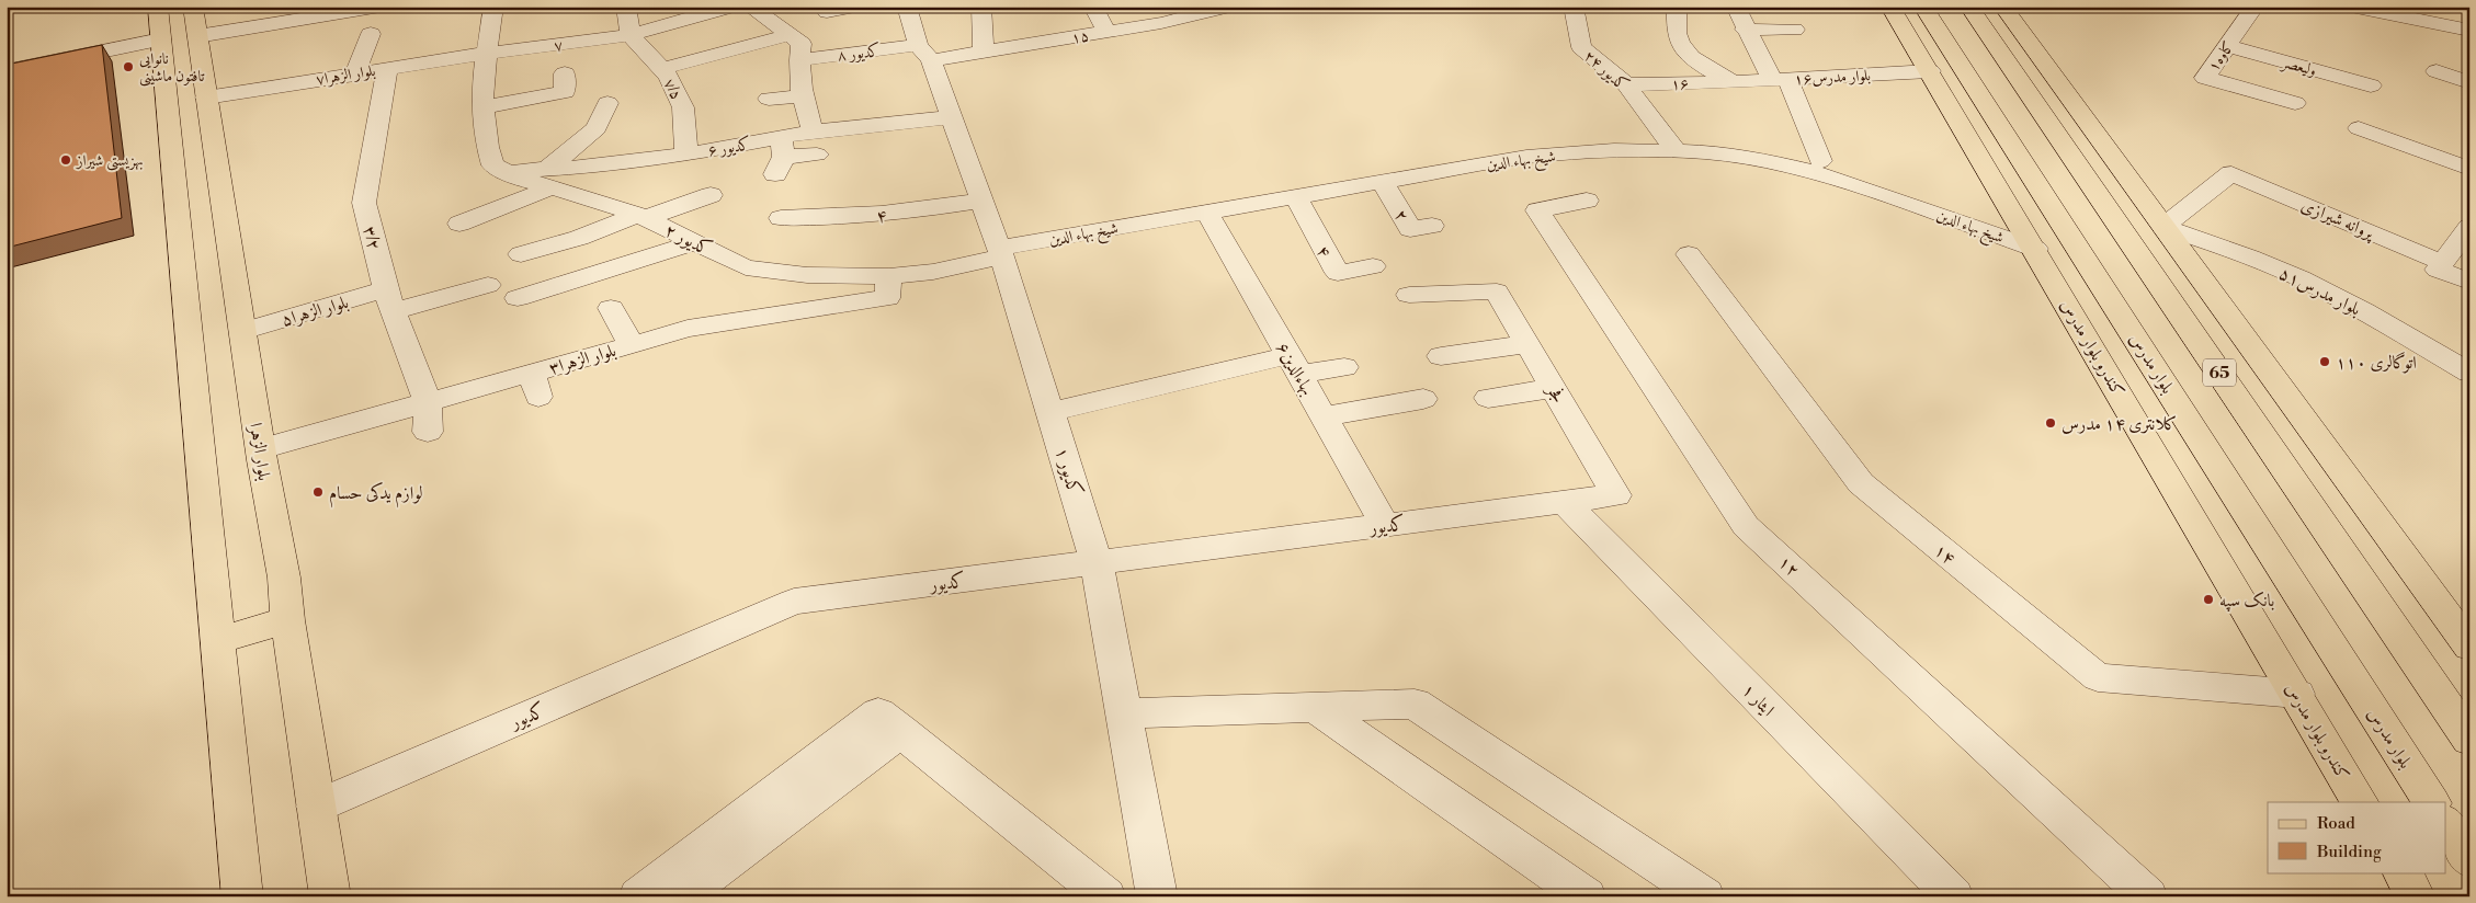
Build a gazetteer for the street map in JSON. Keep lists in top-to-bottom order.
{
  "streets": {
    "main road": [
      "کندرو بلوار مدرس",
      "بلوار مدرس",
      "65",
      "بلوار الزهرا"
    ],
    "street": [
      "۱۵",
      "۷",
      "کدیور ۸",
      "کاوه۱",
      "ولیعصر",
      "کدیور ۲۴",
      "بلوار الزهرا۷",
      "بلوار مدرس۱۶",
      "۱۶",
      "۷/۵",
      "کدیور ۶",
      "شیخ بهاء الدین",
      "۴",
      "۲",
      "پروانه شیرازی",
      "۳/۲",
      "۲ کدیور",
      "بلوار مدرس۵۱",
      "بلوار الزهرا۵",
      "بلوار الزهرا۳",
      "۶بهاءالدين",
      "فجر",
      "کدیور ۱",
      "کدیور",
      "۱۴",
      "۱۲",
      "ایثار ۱"
    ]
  },
  "crossings": [
    ["۱۵", "کدیور ۸"],
    ["۱۵", "کدیور ۱"],
    ["۷", "بلوار الزهرا۷"],
    ["۷", "۷/۵"],
    ["۷", "۲ کدیور"],
    ["کدیور ۸", "کدیور ۱"],
    ["کاوه۱", "ولیعصر"],
    ["کدیور ۲۴", "۱۶"],
    ["کدیور ۲۴", "شیخ بهاء الدین"],
    ["بلوار الزهرا۷", "۳/۲"],
    ["بلوار الزهرا۷", "۲ کدیور"],
    ["بلوار الزهرا۷", "بلوار الزهرا"],
    ["بلوار مدرس۱۶", "۱۶"],
    ["بلوار مدرس۱۶", "کندرو بلوار مدرس"],
    ["۷/۵", "کدیور ۶"],
    ["کدیور ۶", "۲ کدیور"],
    ["کدیور ۶", "کدیور ۱"],
    ["شیخ بهاء الدین", "۴"],
    ["شیخ بهاء الدین", "۲"],
    ["شیخ بهاء الدین", "۲ کدیور"],
    ["شیخ بهاء الدین", "کندرو بلوار مدرس"],
    ["شیخ بهاء الدین", "۶بهاءالدين"],
    ["شیخ بهاء الدین", "کدیور ۱"],
    ["۴", "کدیور ۱"],
    ["پروانه شیرازی", "بلوار مدرس۵۱"],
    ["۳/۲", "بلوار الزهرا۵"],
    ["۳/۲", "بلوار الزهرا۳"],
    ["۲ کدیور", "بلوار الزهرا۳"],
    ["۲ کدیور", "کدیور ۱"],
    ["بلوار الزهرا۵", "بلوار الزهرا"],
    ["کندرو بلوار مدرس", "۱۴"],
    ["بلوار الزهرا۳", "بلوار الزهرا"],
    ["۶بهاءالدين", "کدیور"],
    ["فجر", "کدیور"],
    ["بلوار الزهرا", "کدیور"],
    ["کدیور ۱", "کدیور"],
    ["کدیور", "ایثار ۱"]
  ],
  "places": [
    "نانوایی تافتون ماشینی",
    "بهزیستی شیراز",
    "اتوگالری ۱۱۰",
    "کلانتری ۱۴ مدرس",
    "لوازم یدکی حسام",
    "بانک سپه"
  ],
  "legend": ["Road", "Building"]
}
